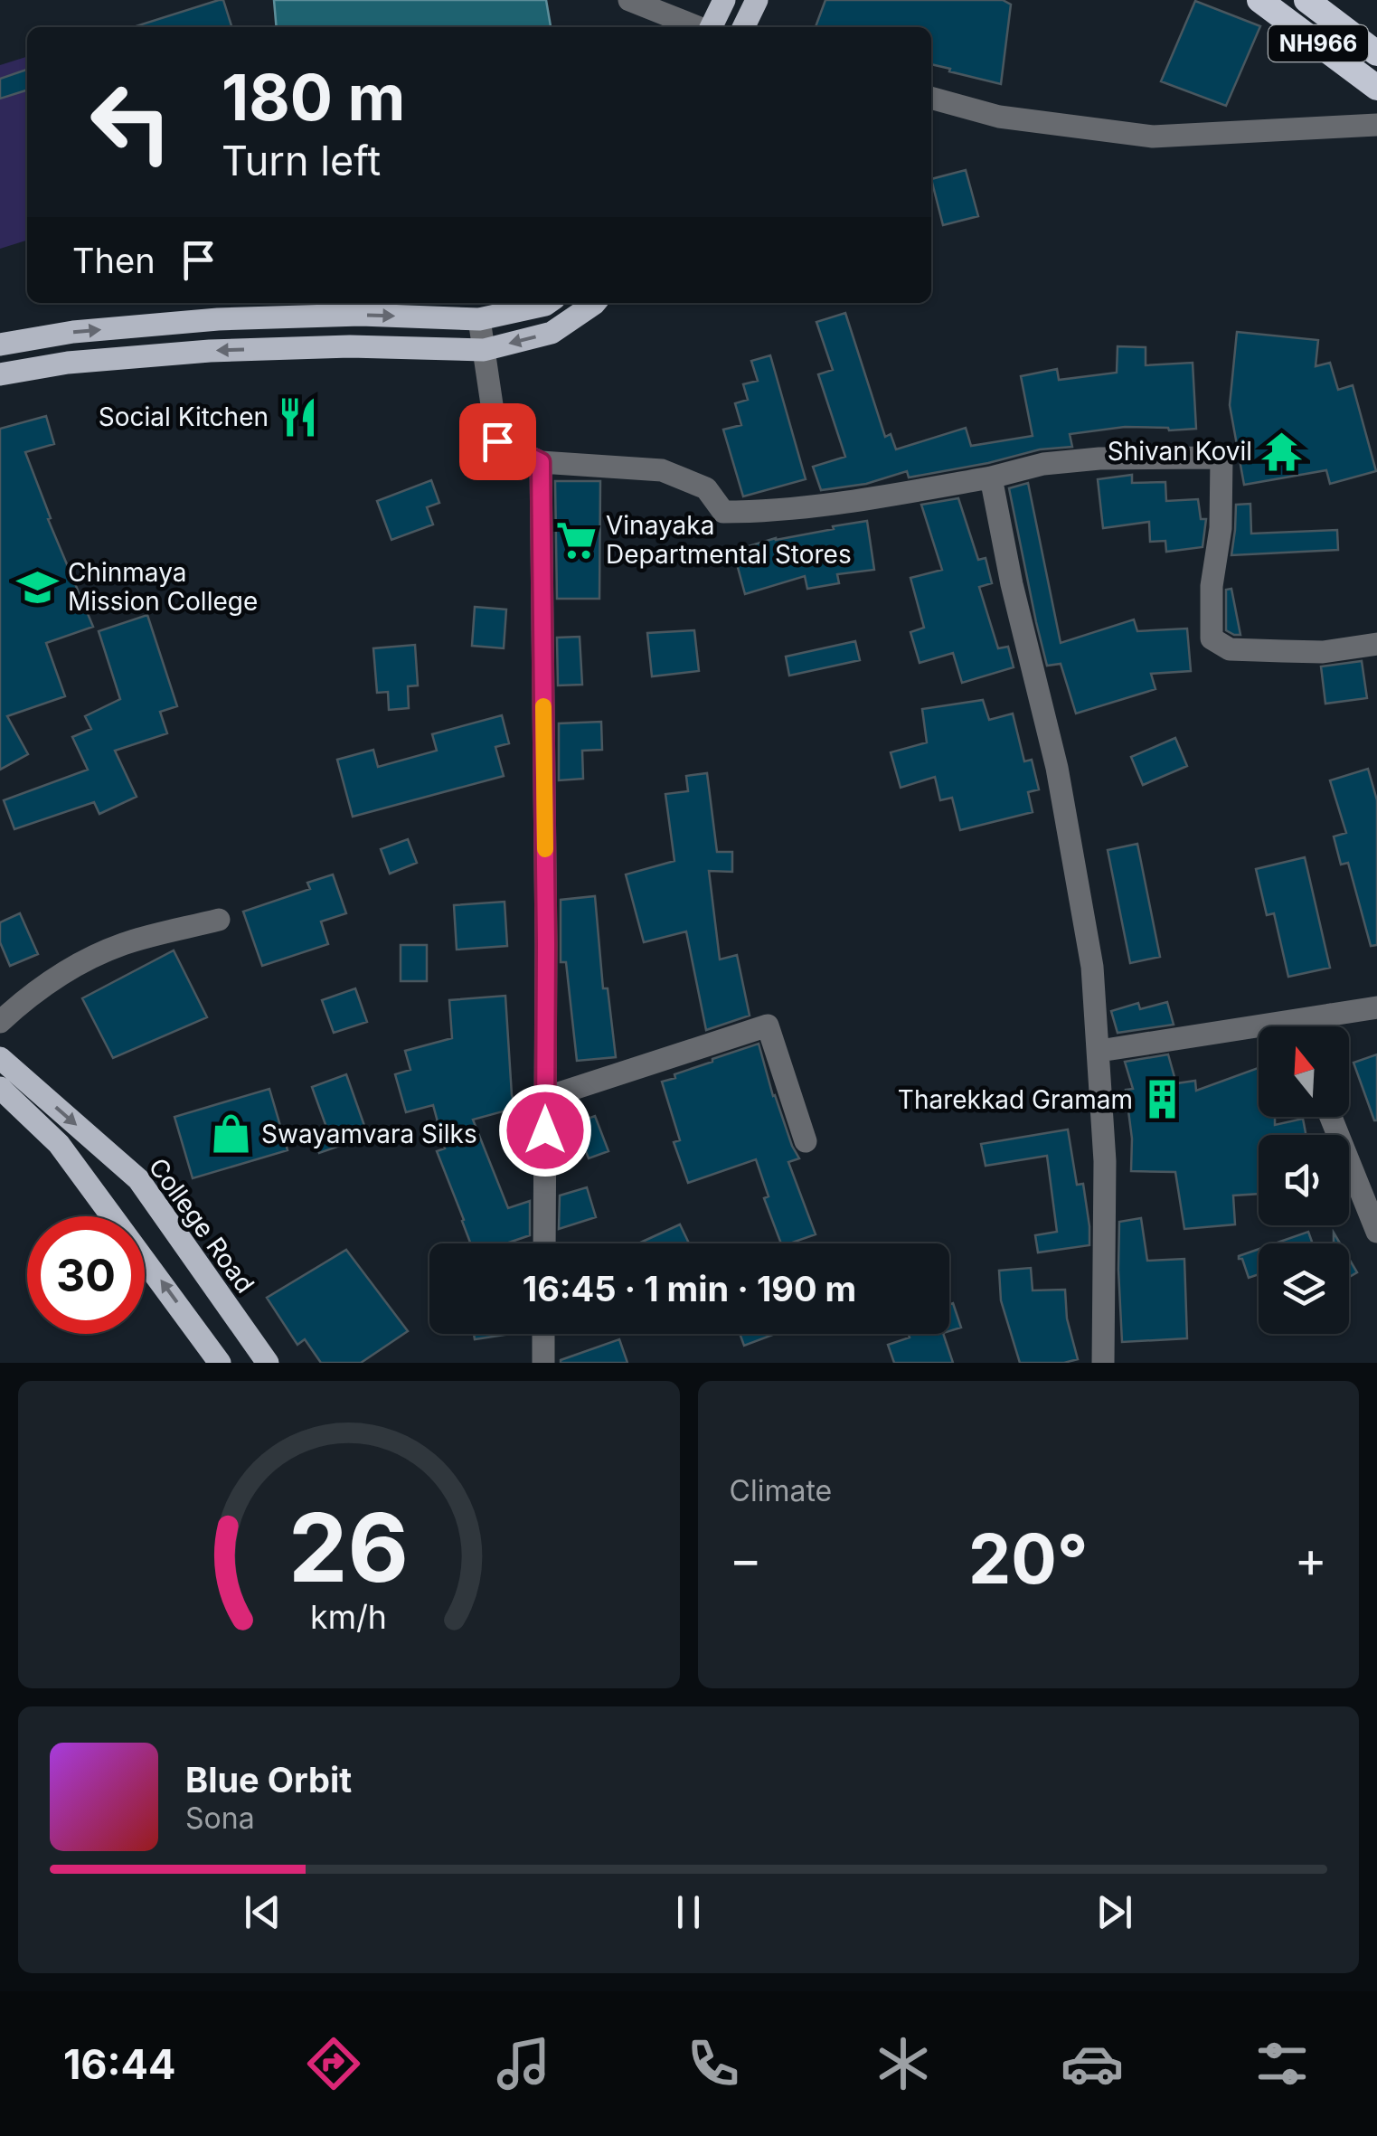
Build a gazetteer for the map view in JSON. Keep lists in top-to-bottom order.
{
  "streets": {
    "highway": ["NH966"],
    "main road": ["College Road"]
  },
  "places": {
    "restaurant": ["Social Kitchen"],
    "temple": ["Shivan Kovil"],
    "supermarket": ["Vinayaka Departmental Stores"],
    "school or university": ["Chinmaya Mission College"],
    "building": ["Tharekkad Gramam"],
    "shop": ["Swayamvara Silks"]
  },
  "north": "top",
  "page": {
    "turn": ["180 m", "Turn left"],
    "then": "Then",
    "limit": "30",
    "trip": "16:45 · 1 min · 190 m",
    "tile": "Climate",
    "heat": ["−", "20°", "+"],
    "song": ["Blue Orbit", "Sona"],
    "tabs": "16:44",
    "gauge": ["26", "km/h"]
  }
}
